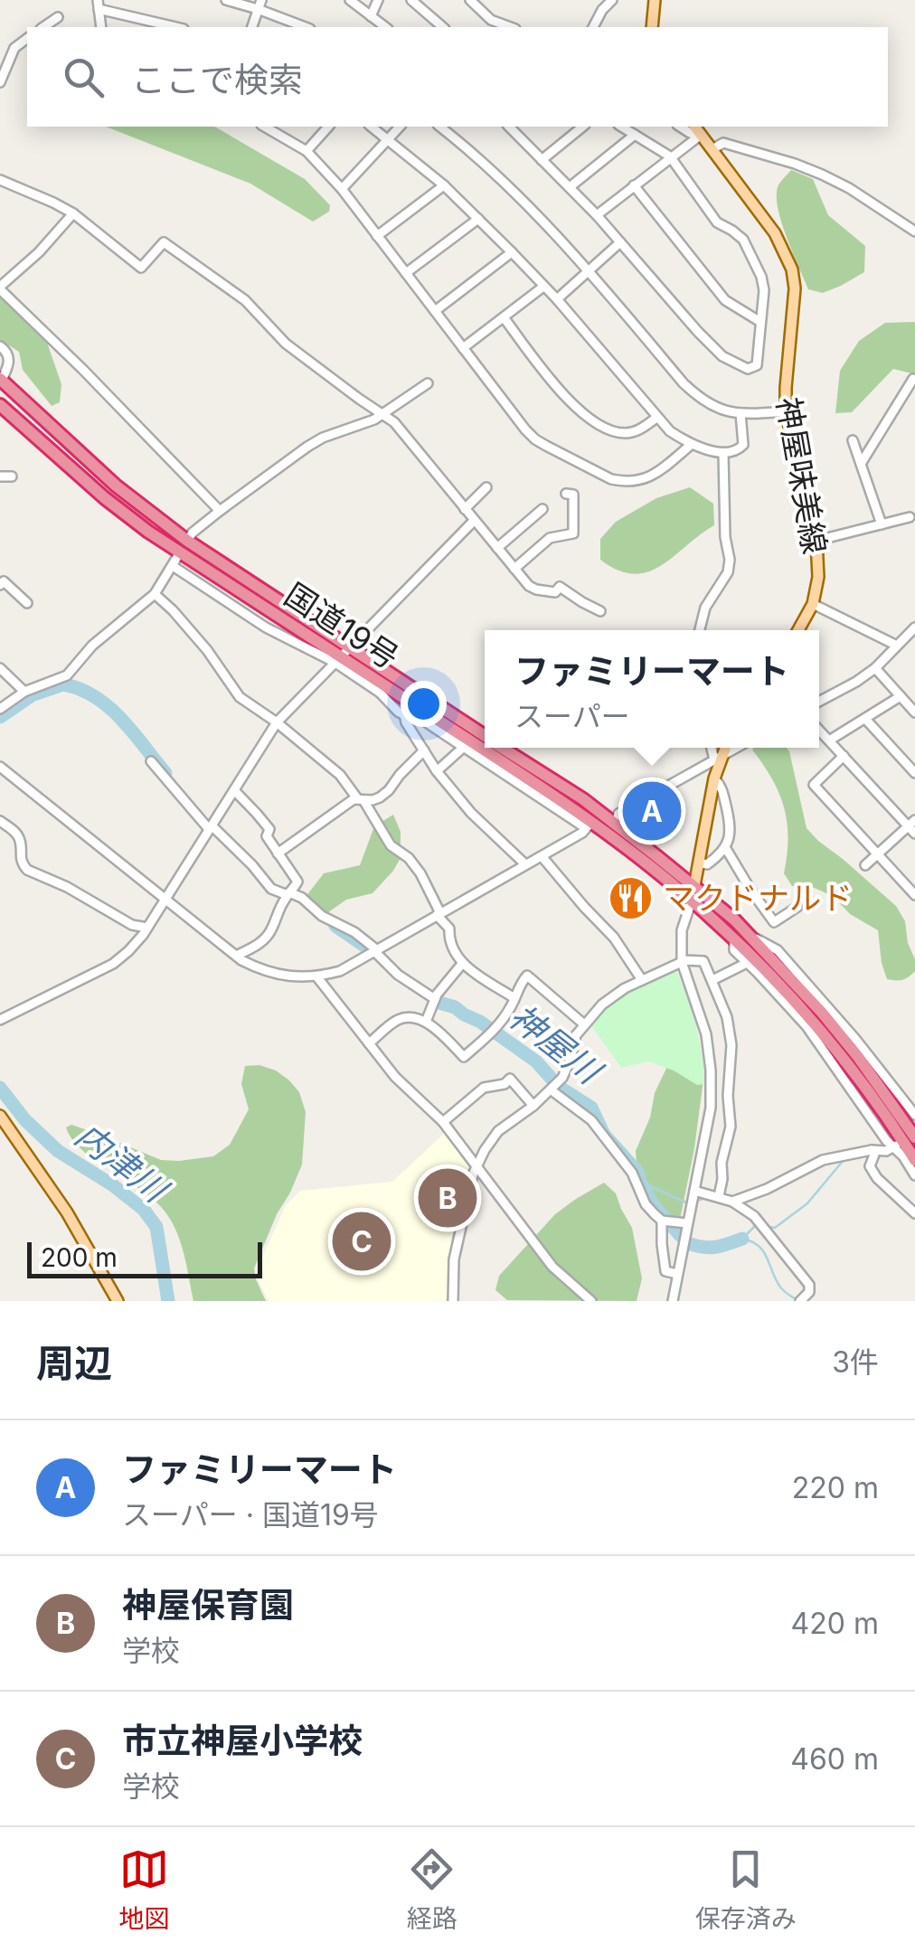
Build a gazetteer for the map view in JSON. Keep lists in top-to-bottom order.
{
  "streets": {
    "highway": ["国道19号"],
    "main road": ["神屋味美線"]
  },
  "water": ["神屋川", "内津川"],
  "places": {
    "restaurant": ["マクドナルド"]
  },
  "scale_bar": "200 m",
  "page": {
    "search": "ここで検索",
    "popup": ["ファミリーマート", "スーパー"],
    "pins": ["A", "B", "C"],
    "scale": "200 m",
    "heading": ["周辺", "3件"],
    "list": [
      {
        "mark": "A",
        "name": "ファミリーマート",
        "note": "スーパー · 国道19号",
        "value": "220 m"
      },
      {
        "mark": "B",
        "name": "神屋保育園",
        "note": "学校",
        "value": "420 m"
      },
      {
        "mark": "C",
        "name": "市立神屋小学校",
        "note": "学校",
        "value": "460 m"
      }
    ],
    "nav": ["地図", "経路", "保存済み"]
  }
}
